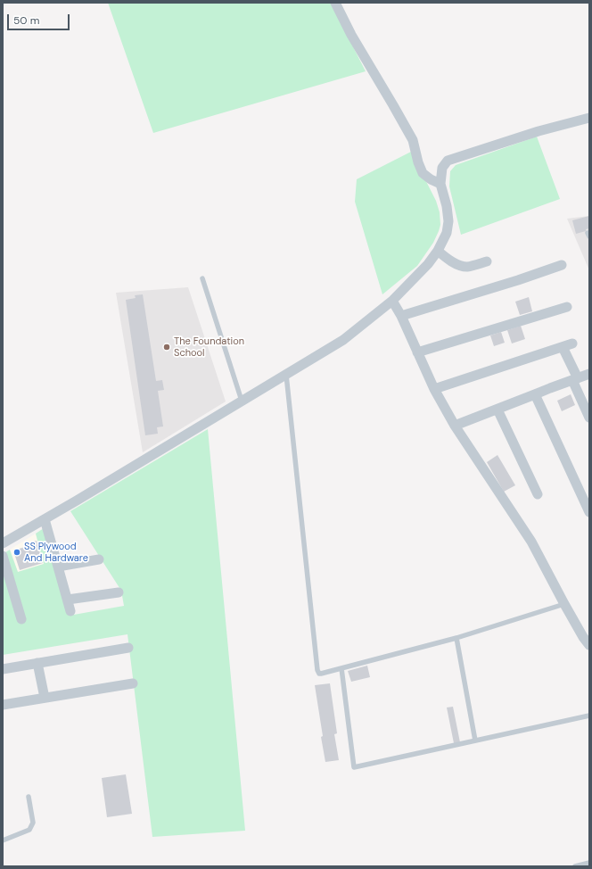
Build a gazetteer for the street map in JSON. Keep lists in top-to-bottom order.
{
  "places": ["The Foundation School", "SS Plywood And Hardware"],
  "scale_bar": "50 m"
}
